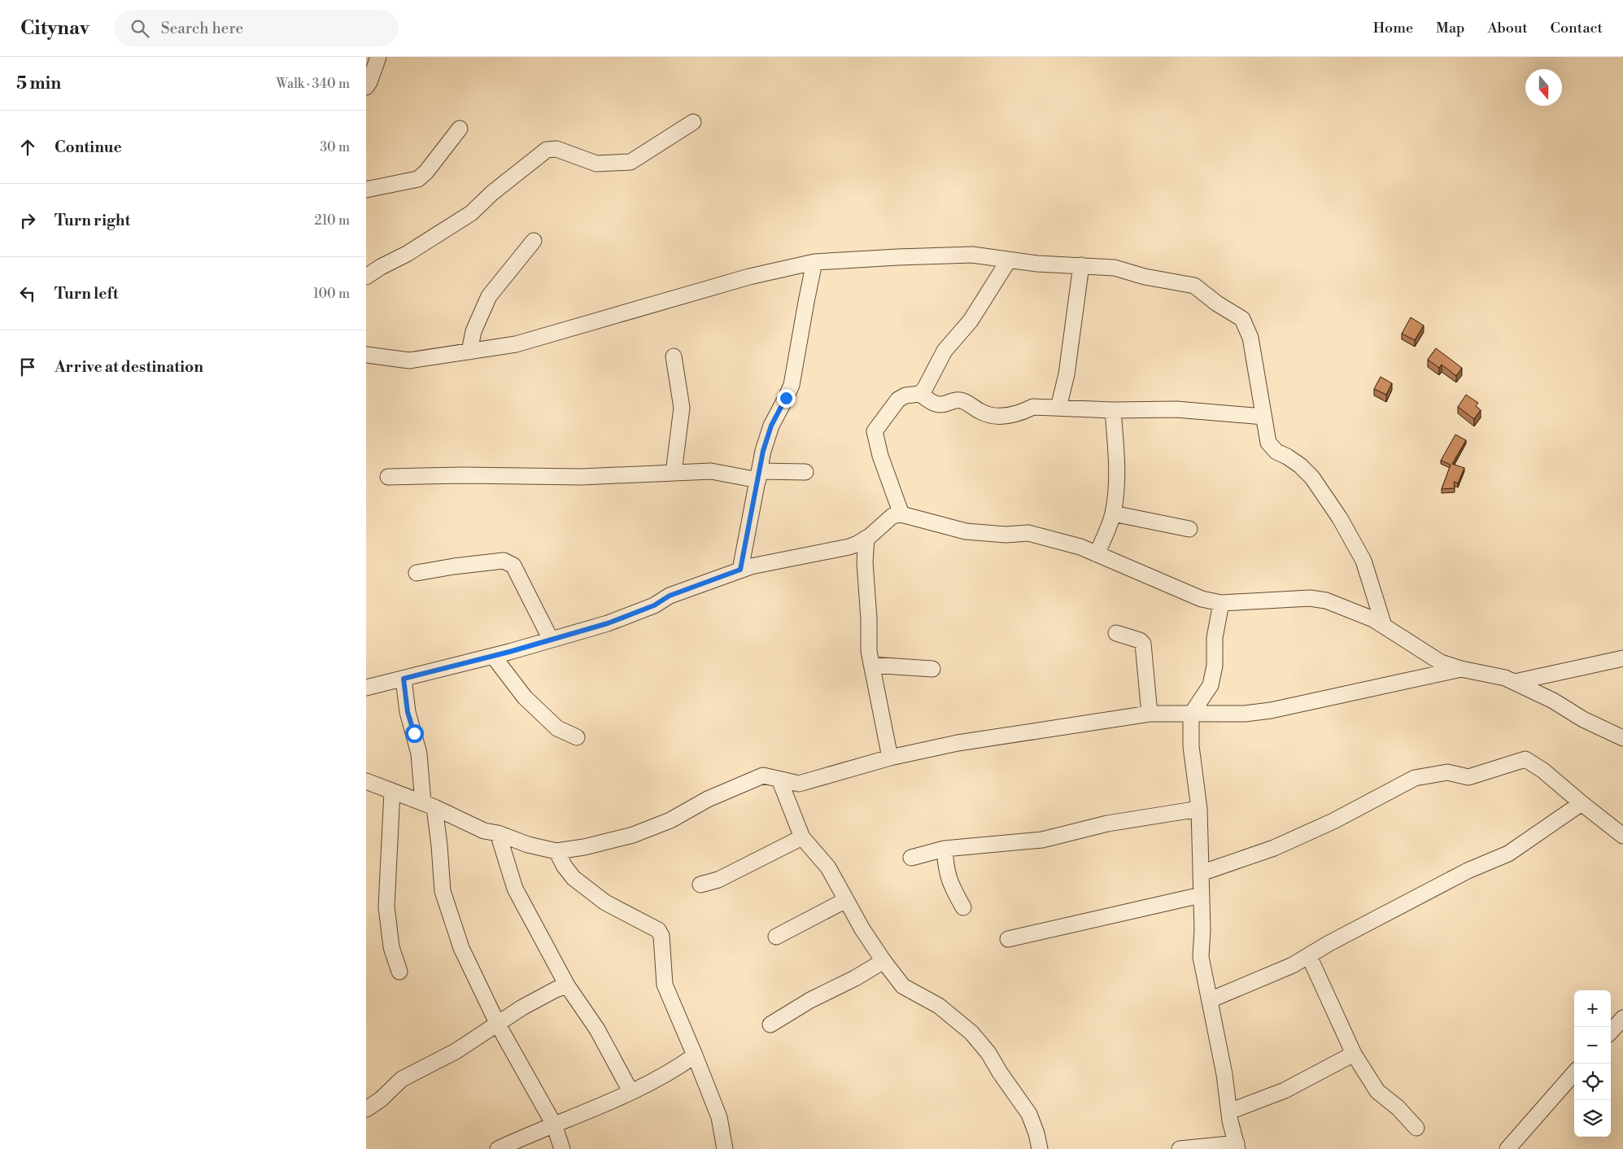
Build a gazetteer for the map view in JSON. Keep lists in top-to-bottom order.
{
  "north": "bottom",
  "page": {
    "header": "Citynav",
    "search": "Search here",
    "nav": [
      "Home",
      "Map",
      "About",
      "Contact"
    ],
    "heading": ["5 min", "Walk · 340 m"],
    "list": [
      ["Continue", "30 m"],
      ["Turn right", "210 m"],
      ["Turn left", "100 m"],
      "Arrive at destination"
    ],
    "map_buttons": ["+", "−"]
  }
}
